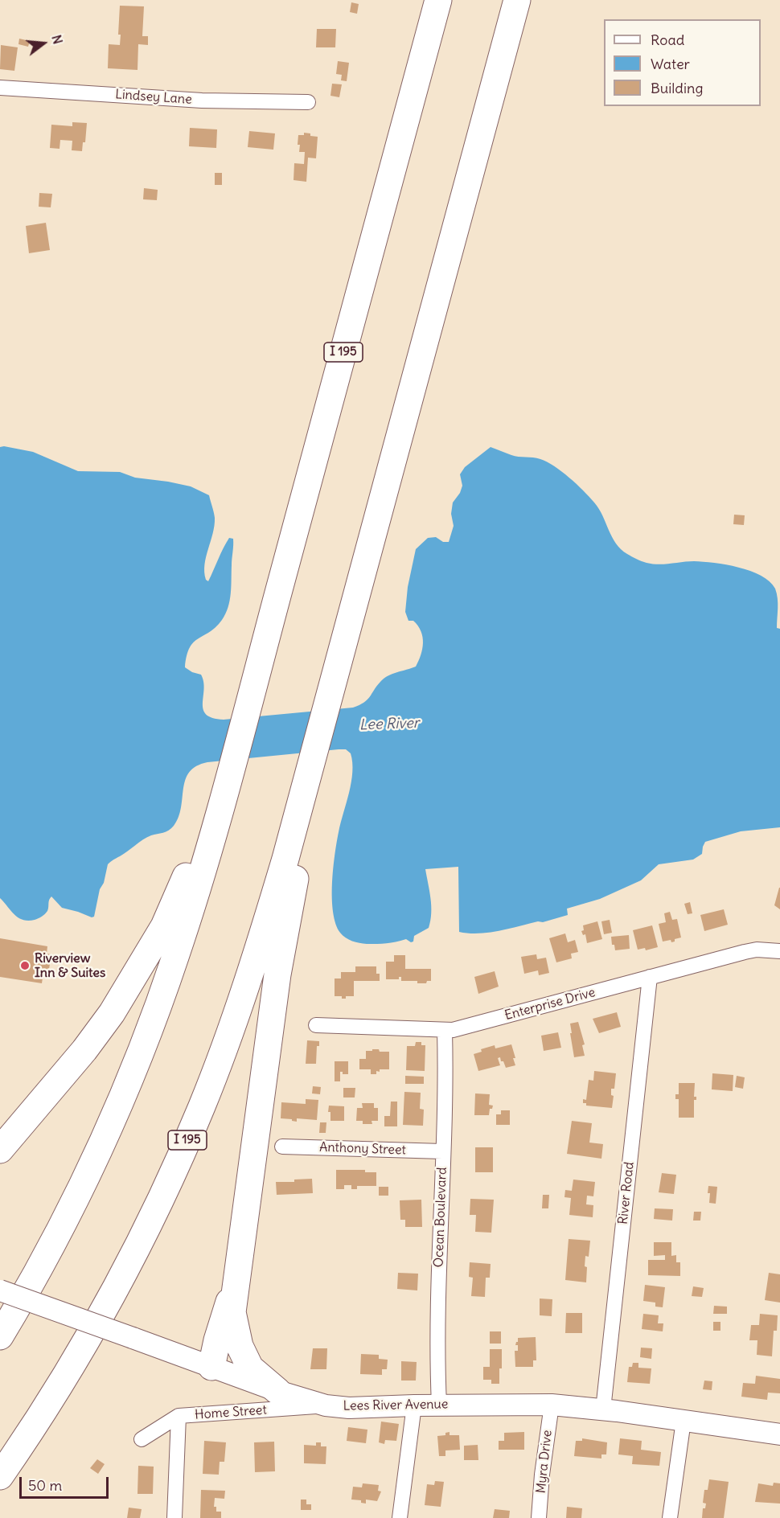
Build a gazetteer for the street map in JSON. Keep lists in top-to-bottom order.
{
  "streets": {
    "highway": ["I 195"],
    "main road": ["Lees River Avenue"],
    "street": [
      "Lindsey Lane",
      "Enterprise Drive",
      "Anthony Street",
      "River Road",
      "Ocean Boulevard",
      "Home Street",
      "Myra Drive"
    ]
  },
  "crossings": [
    ["Enterprise Drive", "River Road"],
    ["Enterprise Drive", "Ocean Boulevard"],
    ["Anthony Street", "Ocean Boulevard"],
    ["River Road", "Lees River Avenue"],
    ["Ocean Boulevard", "Lees River Avenue"],
    ["Lees River Avenue", "Home Street"],
    ["Lees River Avenue", "Myra Drive"]
  ],
  "water": ["Lee River"],
  "places": ["Riverview Inn & Suites"],
  "legend": ["Road", "Water", "Building"],
  "scale_bar": "50 m",
  "north": "right"
}
